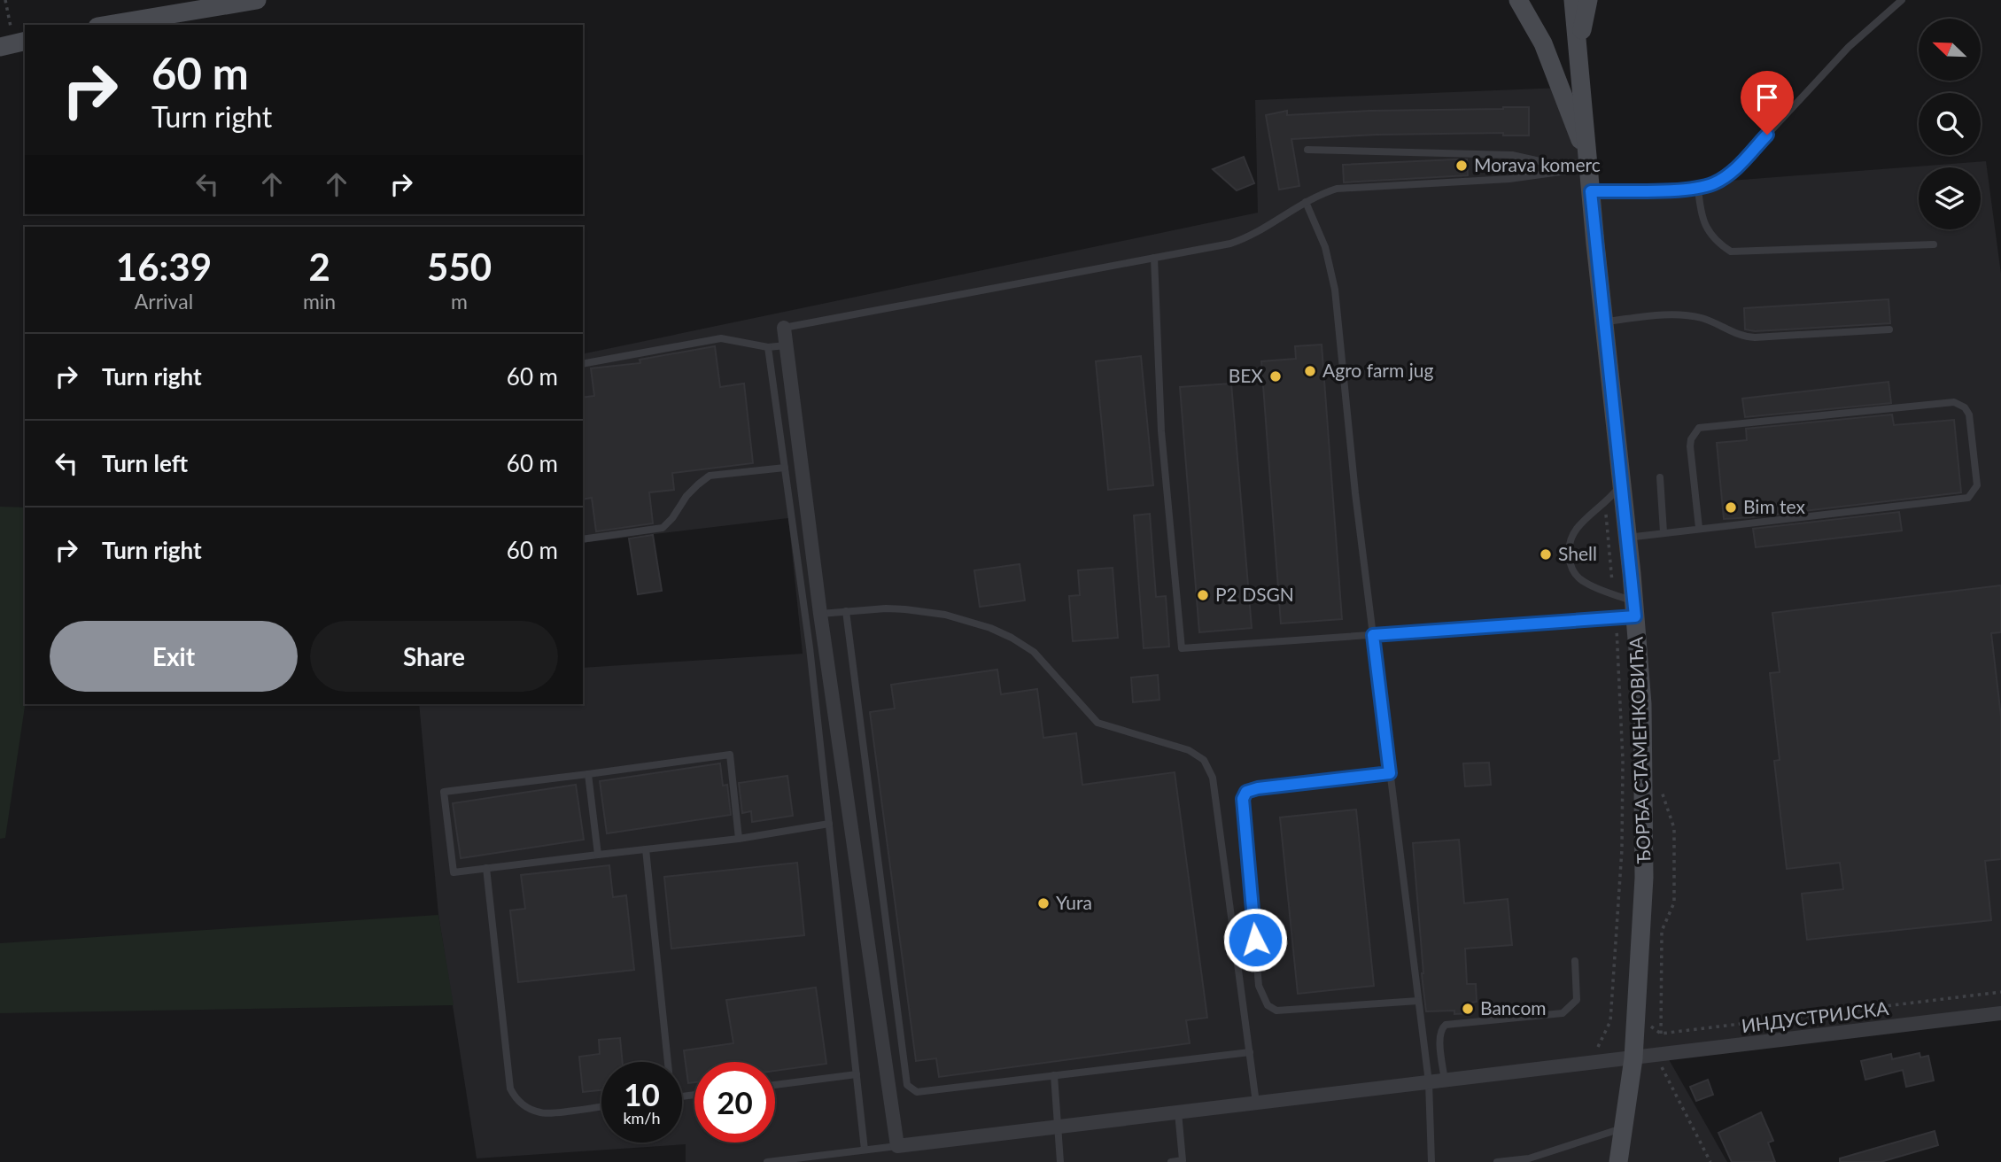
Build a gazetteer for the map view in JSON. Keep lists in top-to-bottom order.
{
  "streets": {
    "street": ["ЂОРЂА СТАМЕНКОВИЋА", "ИНДУСТРИЈСКА"]
  },
  "crossings": [
    ["ЂОРЂА СТАМЕНКОВИЋА", "ИНДУСТРИЈСКА"]
  ],
  "places": [
    "Morava komerc",
    "Agro farm jug",
    "BEX",
    "Bim tex",
    "Shell",
    "P2 DSGN",
    "Yura",
    "Bancom"
  ],
  "north": "top left",
  "page": {
    "turn": ["60 m", "Turn right"],
    "eta": [
      "16:39",
      "Arrival",
      "2",
      "min",
      "550",
      "m"
    ],
    "list": [
      {
        "name": "Turn right",
        "value": "60 m"
      },
      {
        "name": "Turn left",
        "value": "60 m"
      },
      {
        "name": "Turn right",
        "value": "60 m"
      }
    ],
    "buttons": ["Exit", "Share"],
    "speed": "10 km/h",
    "limit": "20"
  }
}
